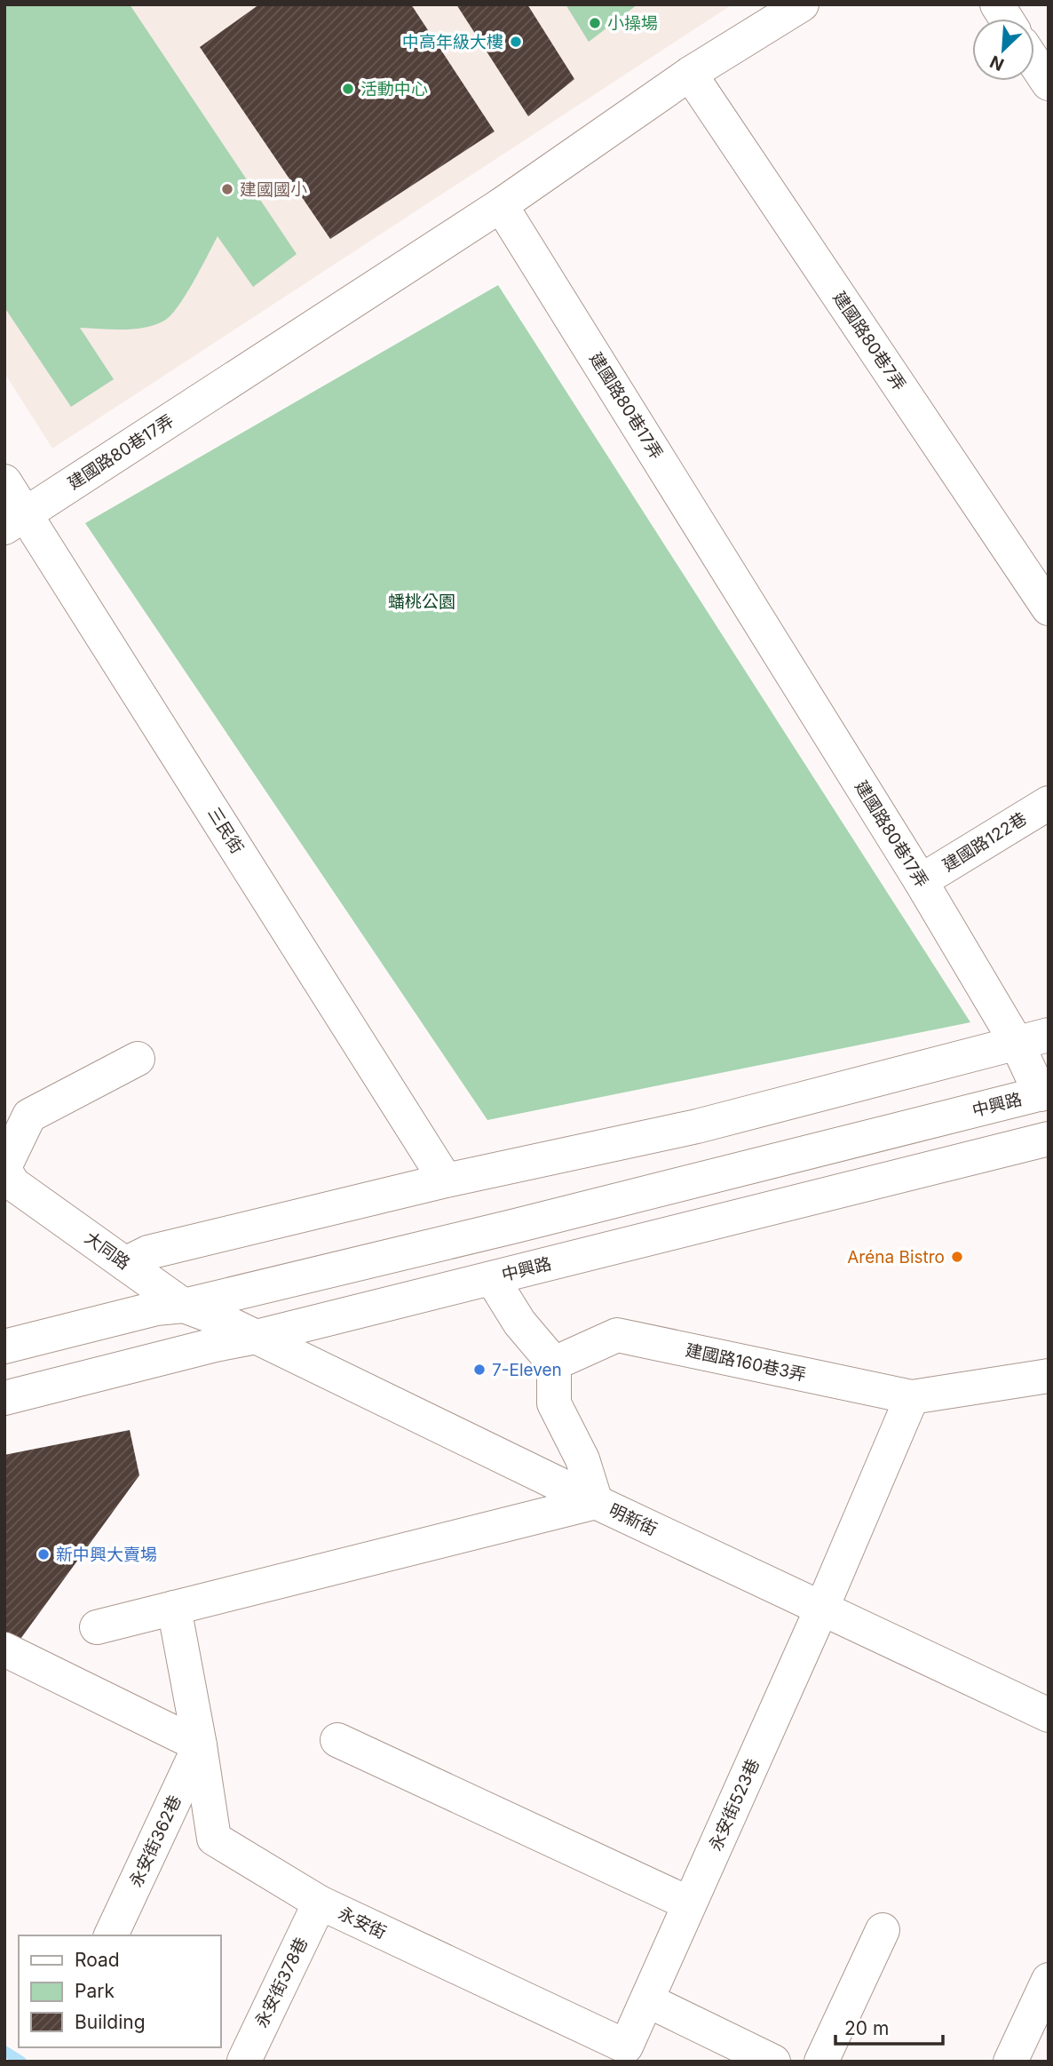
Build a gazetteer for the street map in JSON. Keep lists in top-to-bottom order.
{
  "streets": {
    "street": [
      "建國路80巷7弄",
      "建國路80巷17弄",
      "三民街",
      "建國路122巷",
      "中興路",
      "大同路",
      "建國路160巷3弄",
      "明新街",
      "永安街523巷",
      "永安街362巷",
      "永安街",
      "永安街378巷"
    ]
  },
  "crossings": [
    ["建國路80巷17弄", "三民街"],
    ["建國路80巷17弄", "建國路122巷"],
    ["建國路80巷17弄", "中興路"],
    ["中興路", "大同路"],
    ["中興路", "明新街"],
    ["大同路", "明新街"],
    ["建國路160巷3弄", "永安街523巷"],
    ["明新街", "永安街523巷"],
    ["永安街523巷", "永安街"],
    ["永安街362巷", "永安街"],
    ["永安街", "永安街378巷"]
  ],
  "parks": ["蟠桃公園"],
  "places": [
    "小操場",
    "中高年級大樓",
    "活動中心",
    "建國國小",
    "Aréna Bistro",
    "7-Eleven",
    "新中興大賣場"
  ],
  "legend": ["Road", "Park", "Building"],
  "scale_bar": "20 m",
  "north": "bottom left"
}
